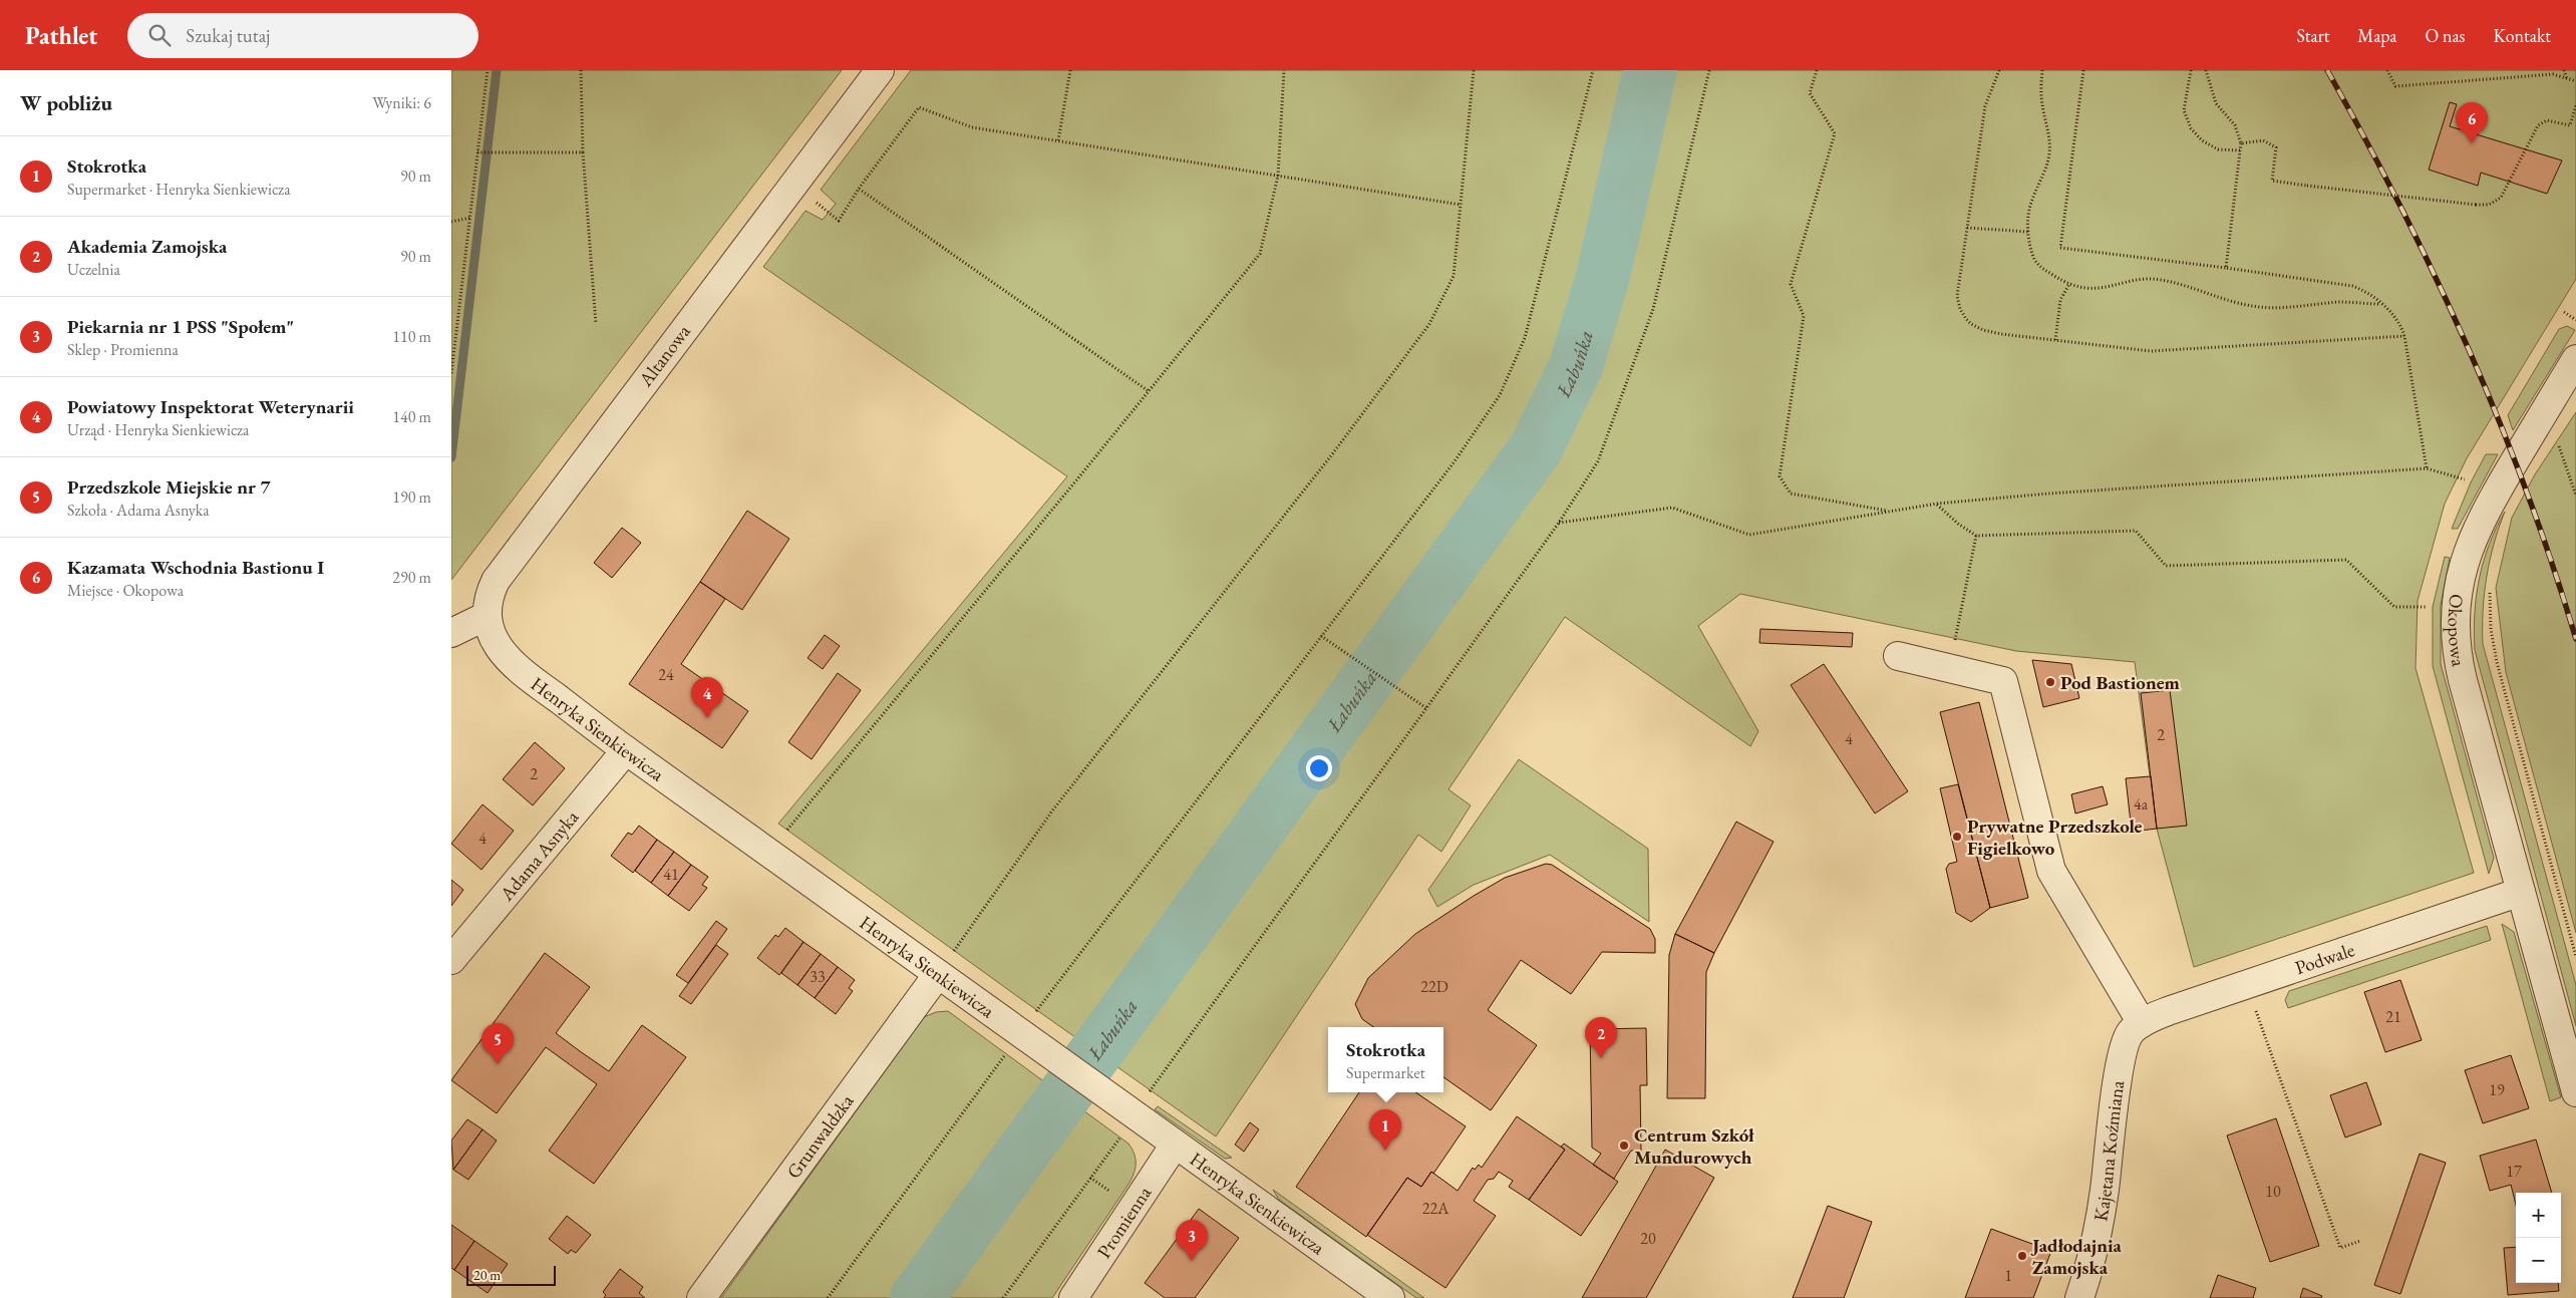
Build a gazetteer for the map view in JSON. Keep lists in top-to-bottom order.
{
  "streets": {
    "street": [
      "Altanowa",
      "Okopowa",
      "Henryka Sienkiewicza",
      "Adama Asnyka",
      "Podwale",
      "Grunwaldzka",
      "Kajetana Koźmiana",
      "Promienna"
    ]
  },
  "crossings": [
    ["Altanowa", "Henryka Sienkiewicza"],
    ["Okopowa", "Podwale"],
    ["Henryka Sienkiewicza", "Adama Asnyka"],
    ["Henryka Sienkiewicza", "Grunwaldzka"],
    ["Henryka Sienkiewicza", "Promienna"],
    ["Podwale", "Kajetana Koźmiana"]
  ],
  "water": ["Łabuńka"],
  "places": [
    "Pod Bastionem",
    "Prywatne Przedszkole Figielkowo",
    "Centrum Szkół Mundurowych",
    "Jadłodajnia Zamojska"
  ],
  "house_numbers": [
    "24",
    "2",
    "4",
    "2",
    "4a",
    "4",
    "41",
    "33",
    "22D",
    "21",
    "19",
    "17",
    "10",
    "22A",
    "20",
    "1"
  ],
  "scale_bar": "20 m",
  "page": {
    "header": "Pathlet",
    "search": "Szukaj tutaj",
    "nav": [
      "Start",
      "Mapa",
      "O nas",
      "Kontakt"
    ],
    "heading": ["W pobliżu", "Wyniki: 6"],
    "pins": [
      "6",
      "4",
      "2",
      "5",
      "1",
      "3"
    ],
    "list": [
      {
        "mark": "1",
        "name": "Stokrotka",
        "note": "Supermarket · Henryka Sienkiewicza",
        "value": "90 m"
      },
      {
        "mark": "2",
        "name": "Akademia Zamojska",
        "note": "Uczelnia",
        "value": "90 m"
      },
      {
        "mark": "3",
        "name": "Piekarnia nr 1 PSS \"Społem\"",
        "note": "Sklep · Promienna",
        "value": "110 m"
      },
      {
        "mark": "4",
        "name": "Powiatowy Inspektorat Weterynarii",
        "note": "Urząd · Henryka Sienkiewicza",
        "value": "140 m"
      },
      {
        "mark": "5",
        "name": "Przedszkole Miejskie nr 7",
        "note": "Szkoła · Adama Asnyka",
        "value": "190 m"
      },
      {
        "mark": "6",
        "name": "Kazamata Wschodnia Bastionu I",
        "note": "Miejsce · Okopowa",
        "value": "290 m"
      }
    ],
    "popup": ["Stokrotka", "Supermarket"],
    "map_buttons": ["+", "−"],
    "scale": "20 m"
  }
}
